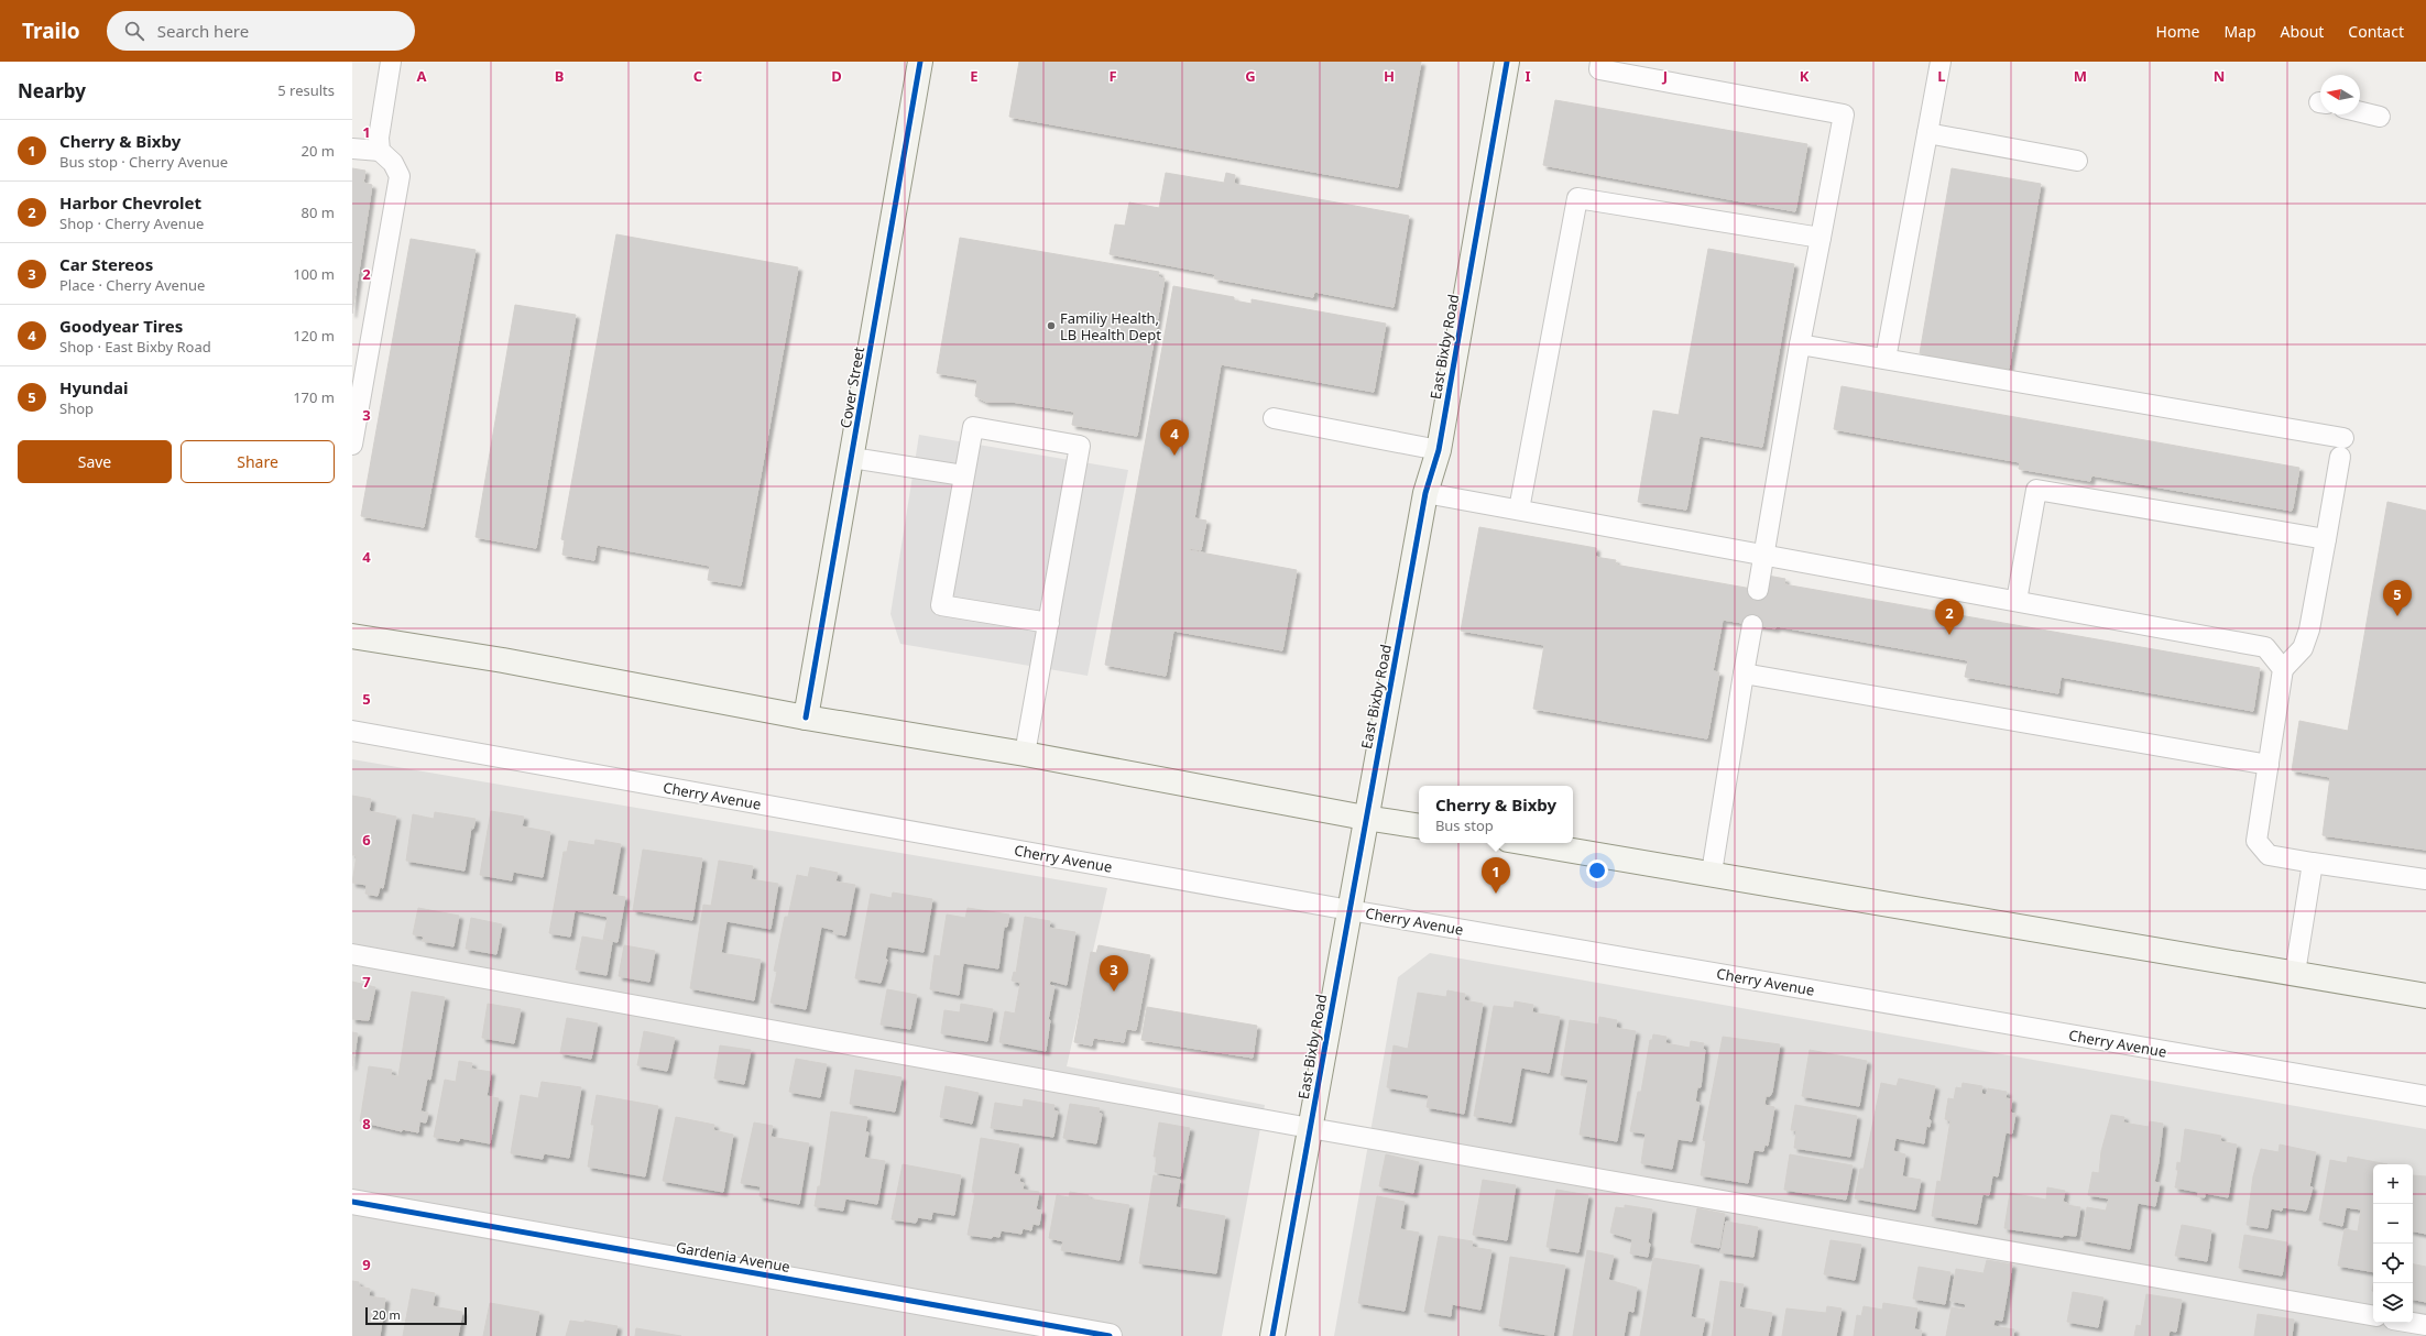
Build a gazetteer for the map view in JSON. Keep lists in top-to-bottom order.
{
  "streets": {
    "main road": ["East Bixby Road", "Cover Street"],
    "street": ["Gardenia Avenue"],
    "lane": ["Cherry Avenue"]
  },
  "crossings": [
    ["East Bixby Road", "Cherry Avenue"]
  ],
  "places": ["Familiy Health, LB Health Dept"],
  "scale_bar": "20 m",
  "north": "left",
  "page": {
    "header": "Trailo",
    "search": "Search here",
    "nav": [
      "Home",
      "Map",
      "About",
      "Contact"
    ],
    "heading": ["Nearby", "5 results"],
    "list": [
      {
        "mark": "1",
        "name": "Cherry & Bixby",
        "note": "Bus stop · Cherry Avenue",
        "value": "20 m"
      },
      {
        "mark": "2",
        "name": "Harbor Chevrolet",
        "note": "Shop · Cherry Avenue",
        "value": "80 m"
      },
      {
        "mark": "3",
        "name": "Car Stereos",
        "note": "Place · Cherry Avenue",
        "value": "100 m"
      },
      {
        "mark": "4",
        "name": "Goodyear Tires",
        "note": "Shop · East Bixby Road",
        "value": "120 m"
      },
      {
        "mark": "5",
        "name": "Hyundai",
        "note": "Shop",
        "value": "170 m"
      }
    ],
    "pins": [
      "4",
      "5",
      "2",
      "1",
      "3"
    ],
    "buttons": ["Save", "Share"],
    "popup": ["Cherry & Bixby", "Bus stop"],
    "map_buttons": ["+", "−"],
    "scale": "20 m"
  },
  "grid": {
    "columns": [
      "A",
      "B",
      "C",
      "D",
      "E",
      "F",
      "G",
      "H",
      "I",
      "J",
      "K",
      "L",
      "M",
      "N"
    ],
    "rows": [
      "1",
      "2",
      "3",
      "4",
      "5",
      "6",
      "7",
      "8",
      "9"
    ]
  }
}
